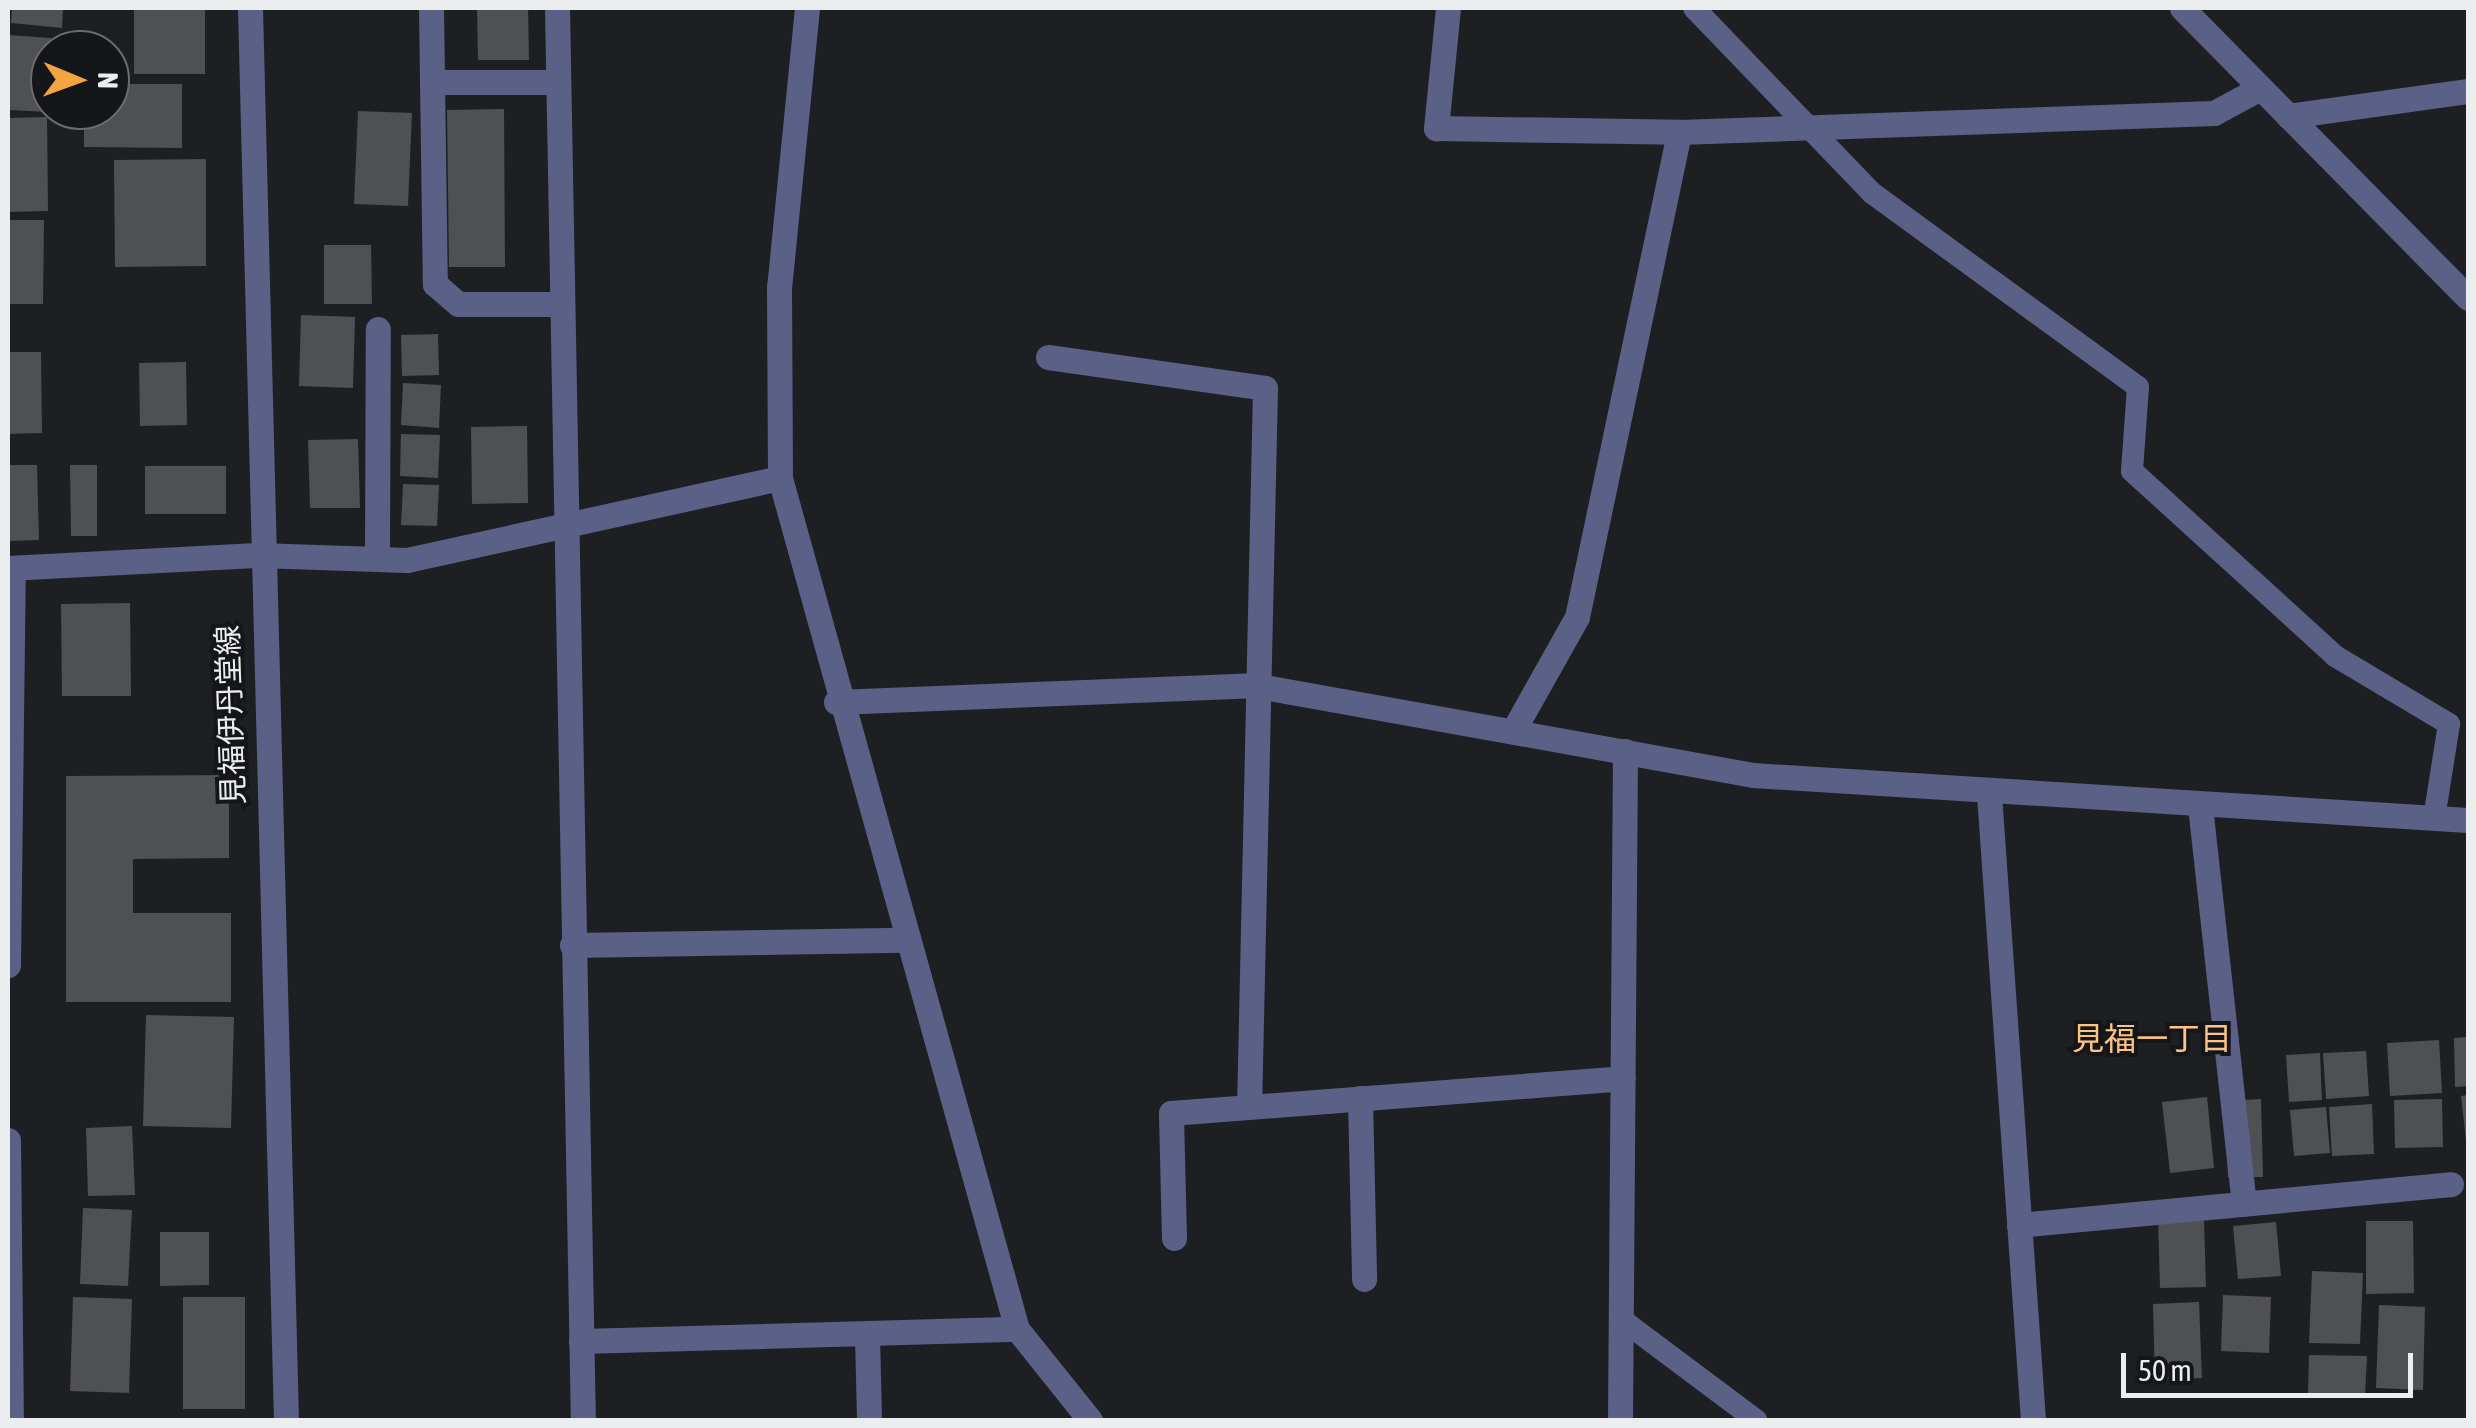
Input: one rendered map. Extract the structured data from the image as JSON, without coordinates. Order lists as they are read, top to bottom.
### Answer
{
  "streets": {
    "street": ["見福伊丹堂線"]
  },
  "districts": ["見福一丁目"],
  "scale_bar": "50 m",
  "north": "right"
}
